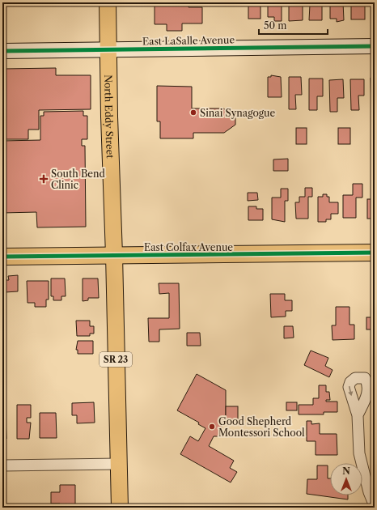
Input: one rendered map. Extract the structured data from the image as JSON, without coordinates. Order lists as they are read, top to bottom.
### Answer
{
  "streets": {
    "main road": ["North Eddy Street", "East Colfax Avenue", "SR 23"],
    "street": ["East LaSalle Avenue"]
  },
  "crossings": [
    ["East LaSalle Avenue", "North Eddy Street"],
    ["North Eddy Street", "East Colfax Avenue"],
    ["North Eddy Street", "SR 23"]
  ],
  "places": {
    "other": ["Sinai Synagogue", "Good Shepherd Montessori School"],
    "health": ["South Bend Clinic"]
  },
  "scale_bar": "50 m",
  "north": "top"
}
